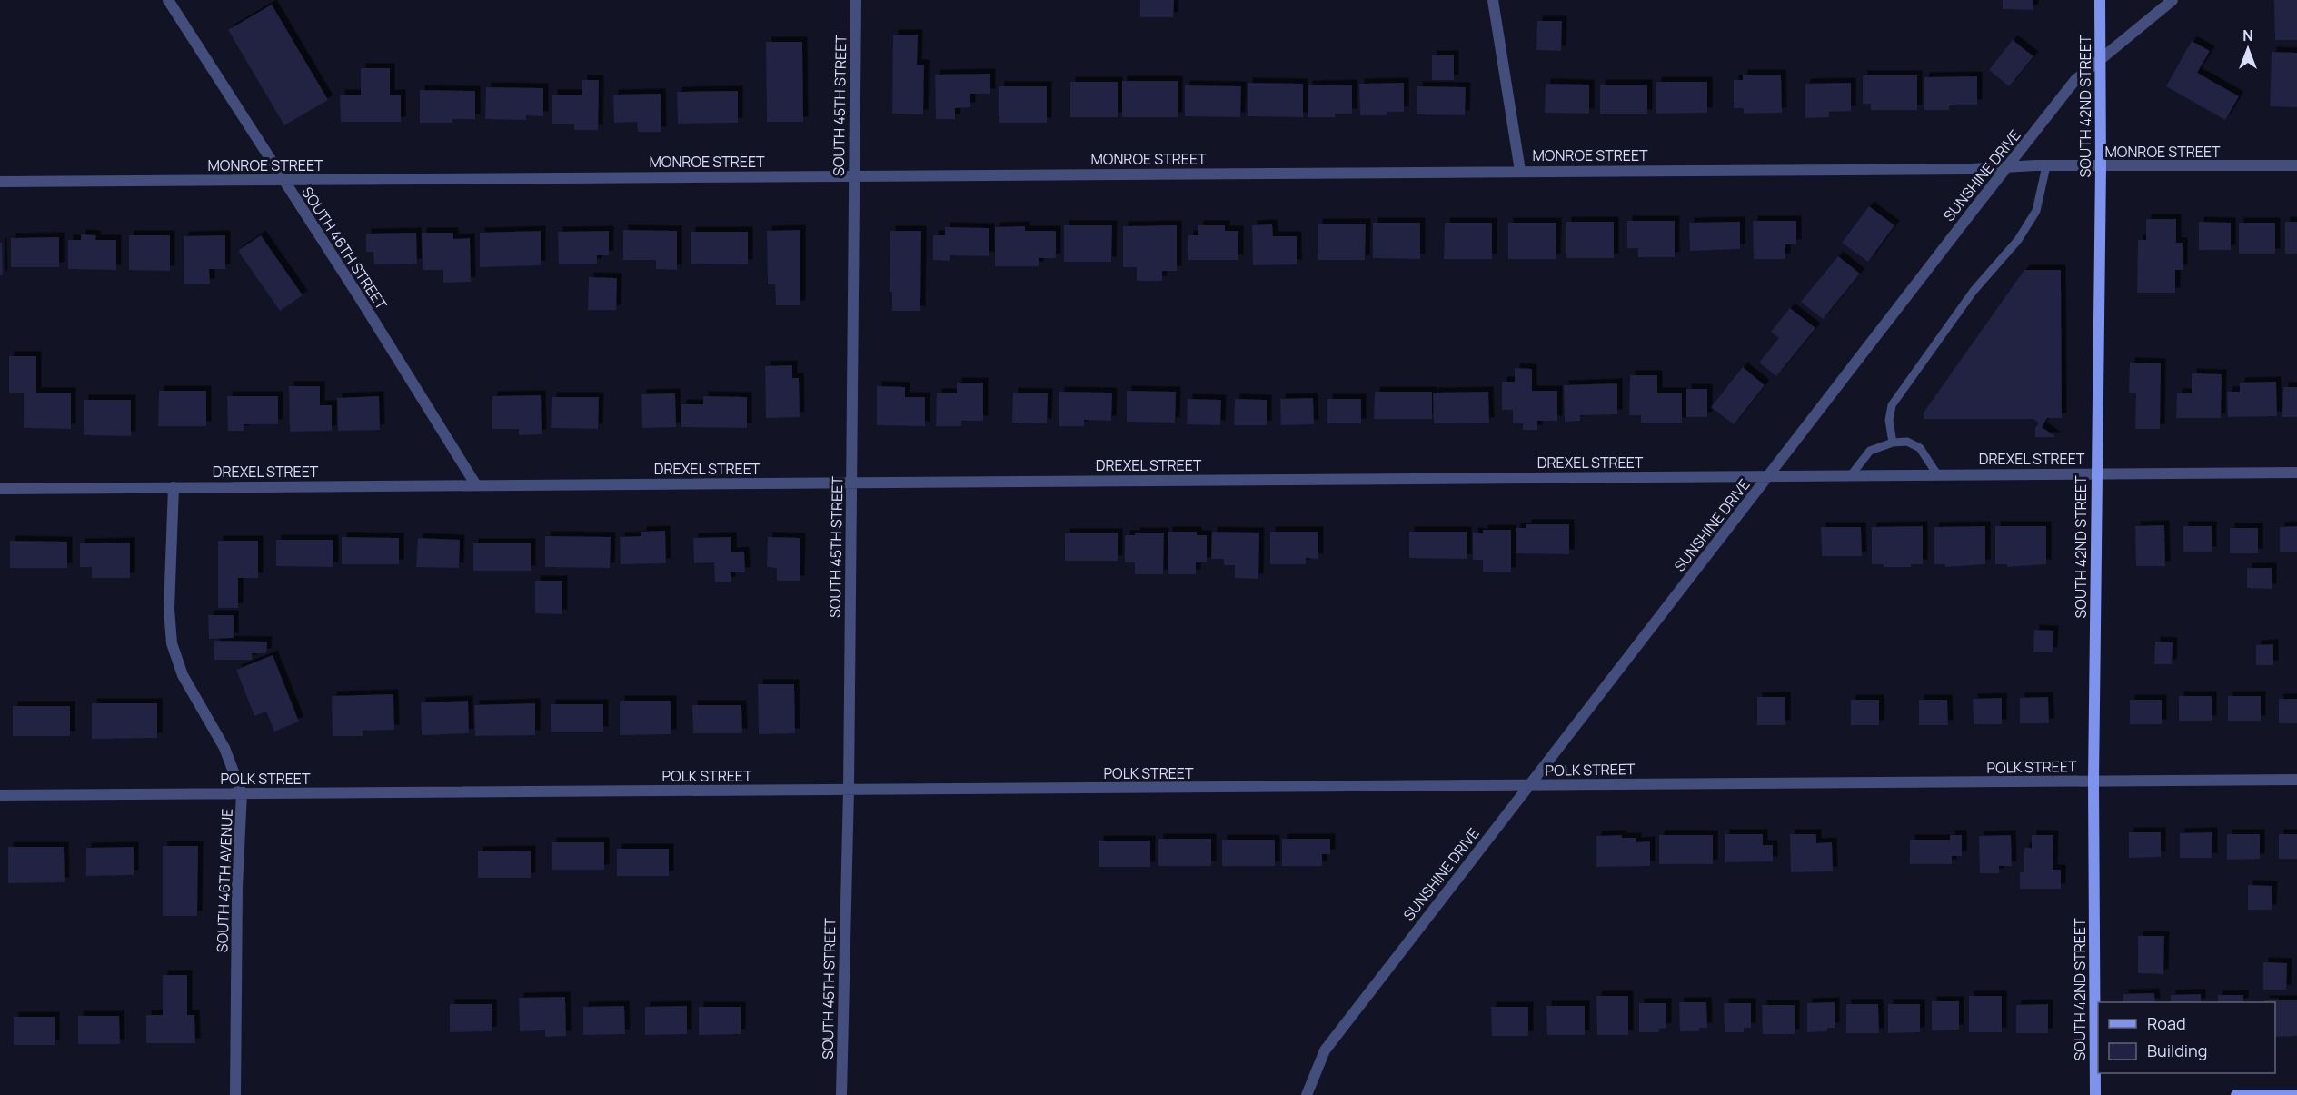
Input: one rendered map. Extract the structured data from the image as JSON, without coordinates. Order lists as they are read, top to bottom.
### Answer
{
  "streets": {
    "street": [
      "SOUTH 45TH STREET",
      "SOUTH 42ND STREET",
      "MONROE STREET",
      "SUNSHINE DRIVE",
      "SOUTH 46TH STREET",
      "DREXEL STREET",
      "POLK STREET",
      "SOUTH 46TH AVENUE"
    ]
  },
  "crossings": [
    ["SOUTH 45TH STREET", "MONROE STREET"],
    ["SOUTH 45TH STREET", "DREXEL STREET"],
    ["SOUTH 45TH STREET", "POLK STREET"],
    ["SOUTH 42ND STREET", "MONROE STREET"],
    ["SOUTH 42ND STREET", "SUNSHINE DRIVE"],
    ["SOUTH 42ND STREET", "DREXEL STREET"],
    ["SOUTH 42ND STREET", "POLK STREET"],
    ["MONROE STREET", "SUNSHINE DRIVE"],
    ["MONROE STREET", "SOUTH 46TH STREET"],
    ["SUNSHINE DRIVE", "DREXEL STREET"],
    ["SUNSHINE DRIVE", "POLK STREET"],
    ["SOUTH 46TH STREET", "DREXEL STREET"],
    ["DREXEL STREET", "SOUTH 46TH AVENUE"],
    ["POLK STREET", "SOUTH 46TH AVENUE"]
  ],
  "legend": ["Road", "Building"],
  "north": "top"
}
